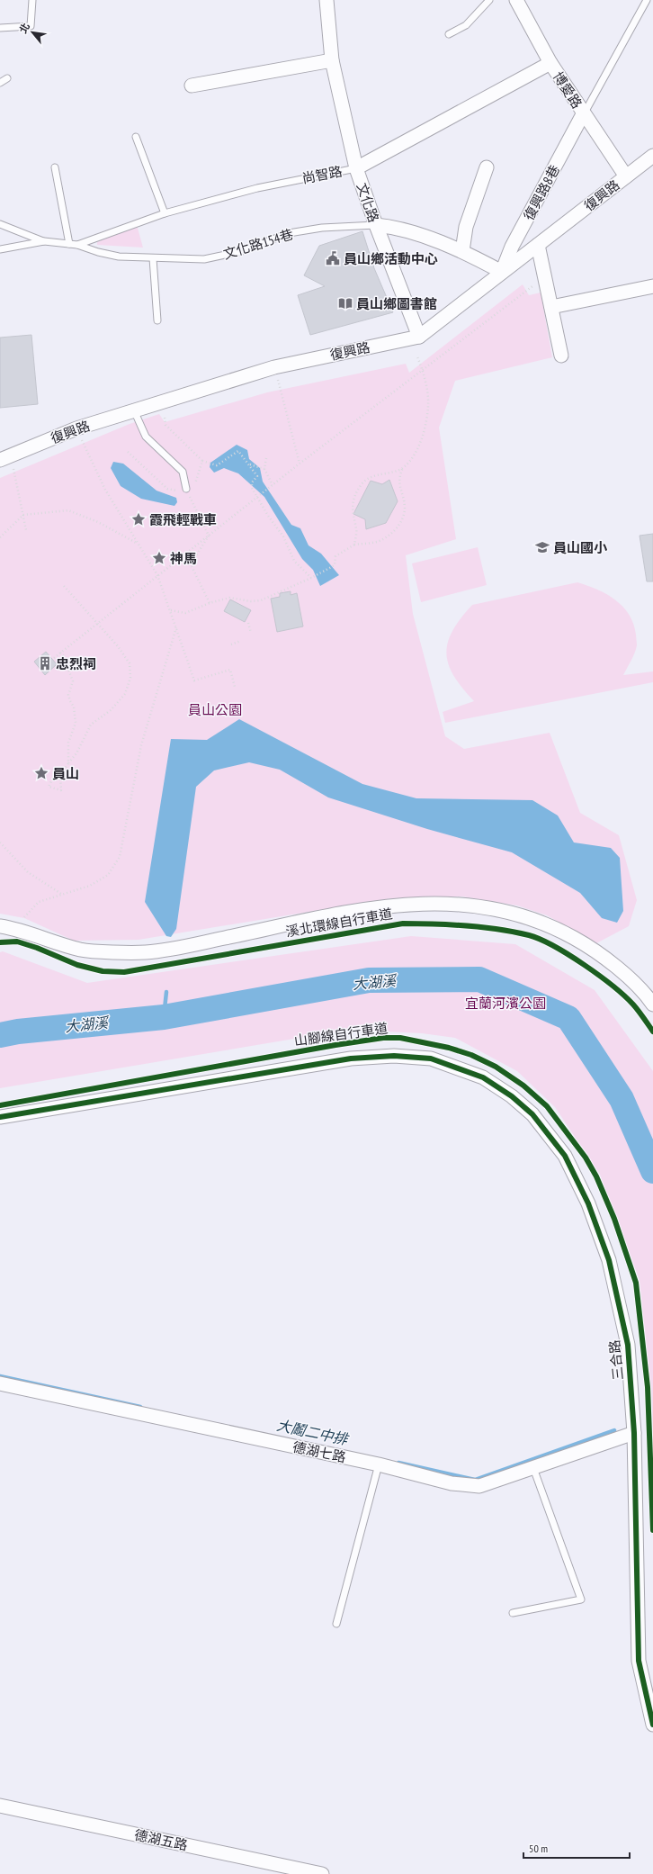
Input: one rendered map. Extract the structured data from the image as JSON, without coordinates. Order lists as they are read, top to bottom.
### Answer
{
  "streets": {
    "street": [
      "博愛路",
      "尚智路",
      "復興路8巷",
      "復興路",
      "文化路",
      "三合路",
      "德湖七路",
      "德湖五路"
    ],
    "lane": ["文化路154巷"],
    "cycle path": ["溪北環線自行車道", "山腳線自行車道"]
  },
  "crossings": [
    ["博愛路", "尚智路"],
    ["博愛路", "復興路8巷"],
    ["博愛路", "復興路"],
    ["尚智路", "文化路"],
    ["尚智路", "文化路154巷"],
    ["復興路8巷", "復興路"],
    ["復興路", "文化路"],
    ["文化路", "文化路154巷"],
    ["三合路", "德湖七路"]
  ],
  "water": ["大湖溪", "大鬮二中排"],
  "parks": ["員山公園", "宜蘭河濱公園"],
  "places": {
    "public building": ["員山鄉活動中心"],
    "library": ["員山鄉圖書館"],
    "place": ["霞飛輕戰車", "神馬", "員山"],
    "school or university": ["員山國小"],
    "building": ["忠烈祠"]
  },
  "scale_bar": "50 m",
  "north": "top left"
}
